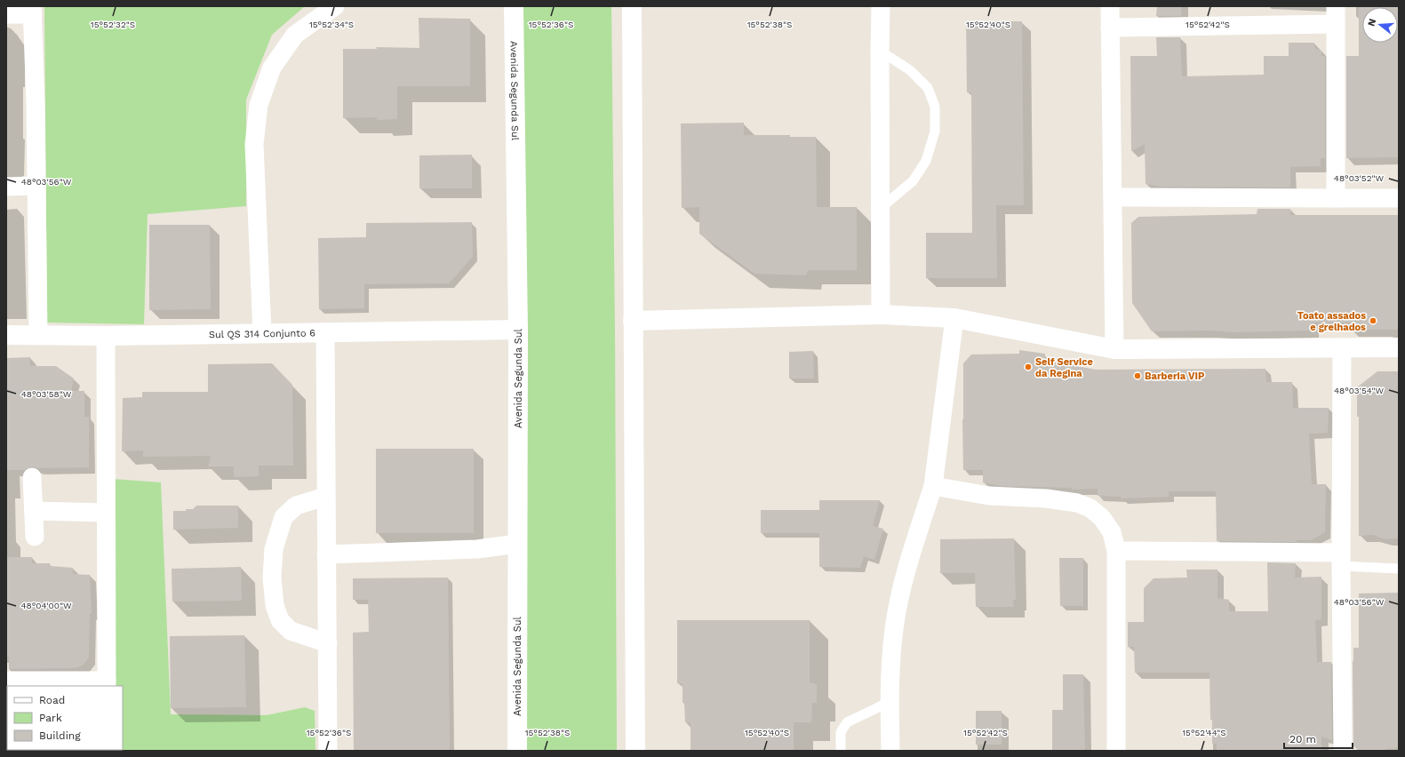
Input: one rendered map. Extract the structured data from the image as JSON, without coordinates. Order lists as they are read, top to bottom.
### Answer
{
  "streets": {
    "main road": ["Avenida Segunda Sul", "Sul QS 314 Conjunto 6"]
  },
  "crossings": [
    ["Avenida Segunda Sul", "Sul QS 314 Conjunto 6"]
  ],
  "places": ["Toato assados e grelhados", "Self Service da Regina", "Barberia VIP"],
  "legend": ["Road", "Park", "Building"],
  "scale_bar": "20 m",
  "north": "left",
  "coordinates": [
    "15°52'32\"S",
    "15°52'34\"S",
    "15°52'36\"S",
    "15°52'38\"S",
    "15°52'40\"S",
    "15°52'42\"S",
    "48°03'52\"W",
    "48°03'56\"W",
    "48°03'54\"W",
    "48°03'58\"W",
    "48°04'00\"W",
    "15°52'44\"S"
  ]
}
